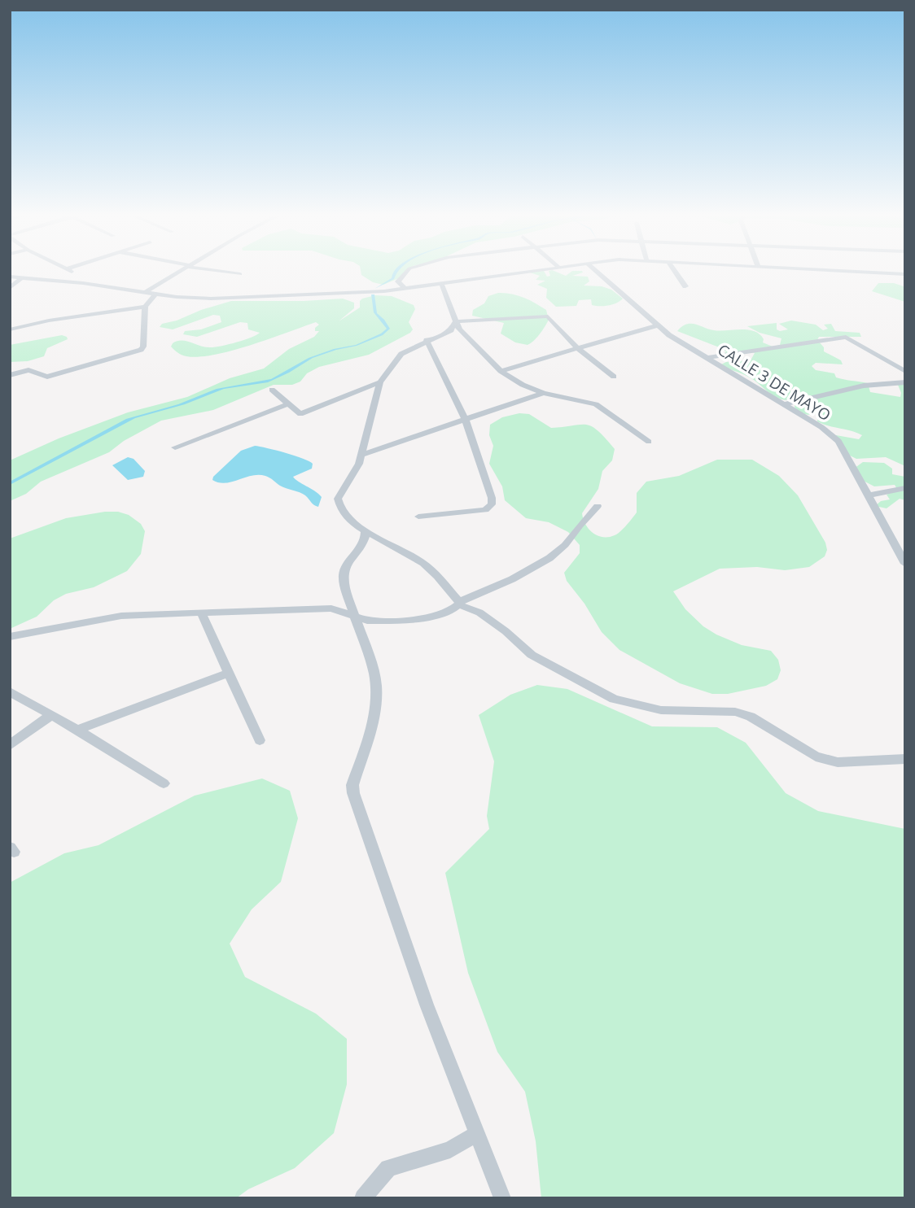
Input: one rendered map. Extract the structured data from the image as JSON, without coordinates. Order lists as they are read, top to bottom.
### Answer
{
  "streets": {
    "street": ["CALLE 3 DE MAYO"]
  }
}
